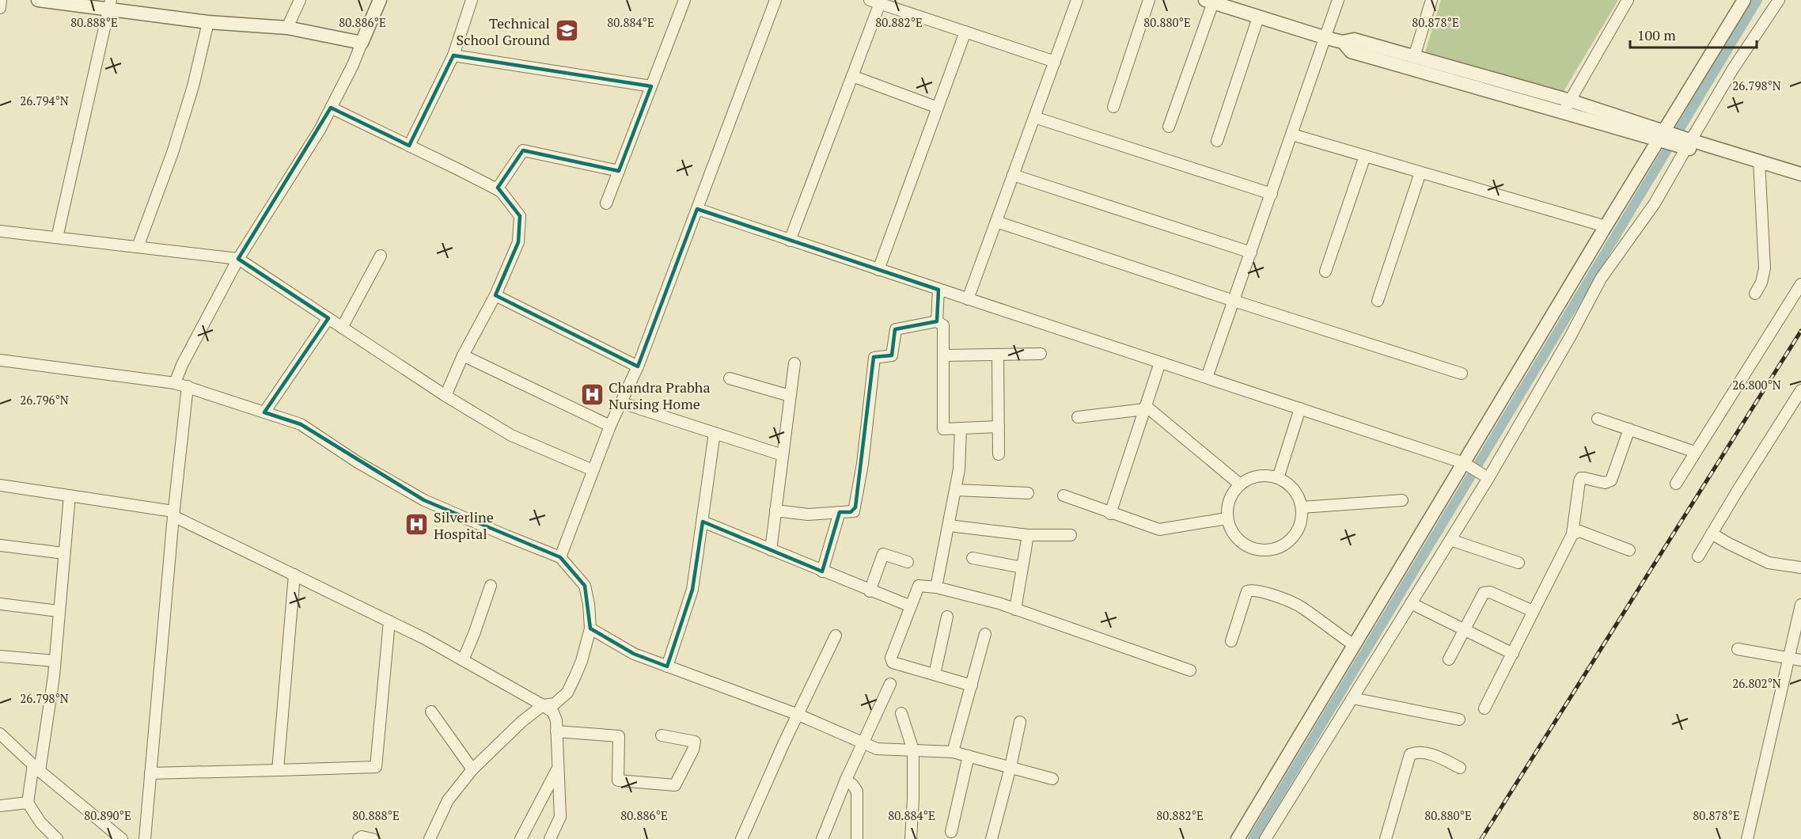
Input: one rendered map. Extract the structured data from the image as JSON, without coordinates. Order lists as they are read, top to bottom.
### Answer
{
  "places": {
    "school or university": ["Technical School Ground"],
    "hospital": ["Chandra Prabha Nursing Home", "Silverline Hospital"]
  },
  "scale_bar": "100 m",
  "coordinates": [
    "80.880°E",
    "80.888°E",
    "80.886°E",
    "80.884°E",
    "80.882°E",
    "80.878°E",
    "26.798°N",
    "26.794°N",
    "26.800°N",
    "26.796°N",
    "26.802°N",
    "80.890°E"
  ]
}
